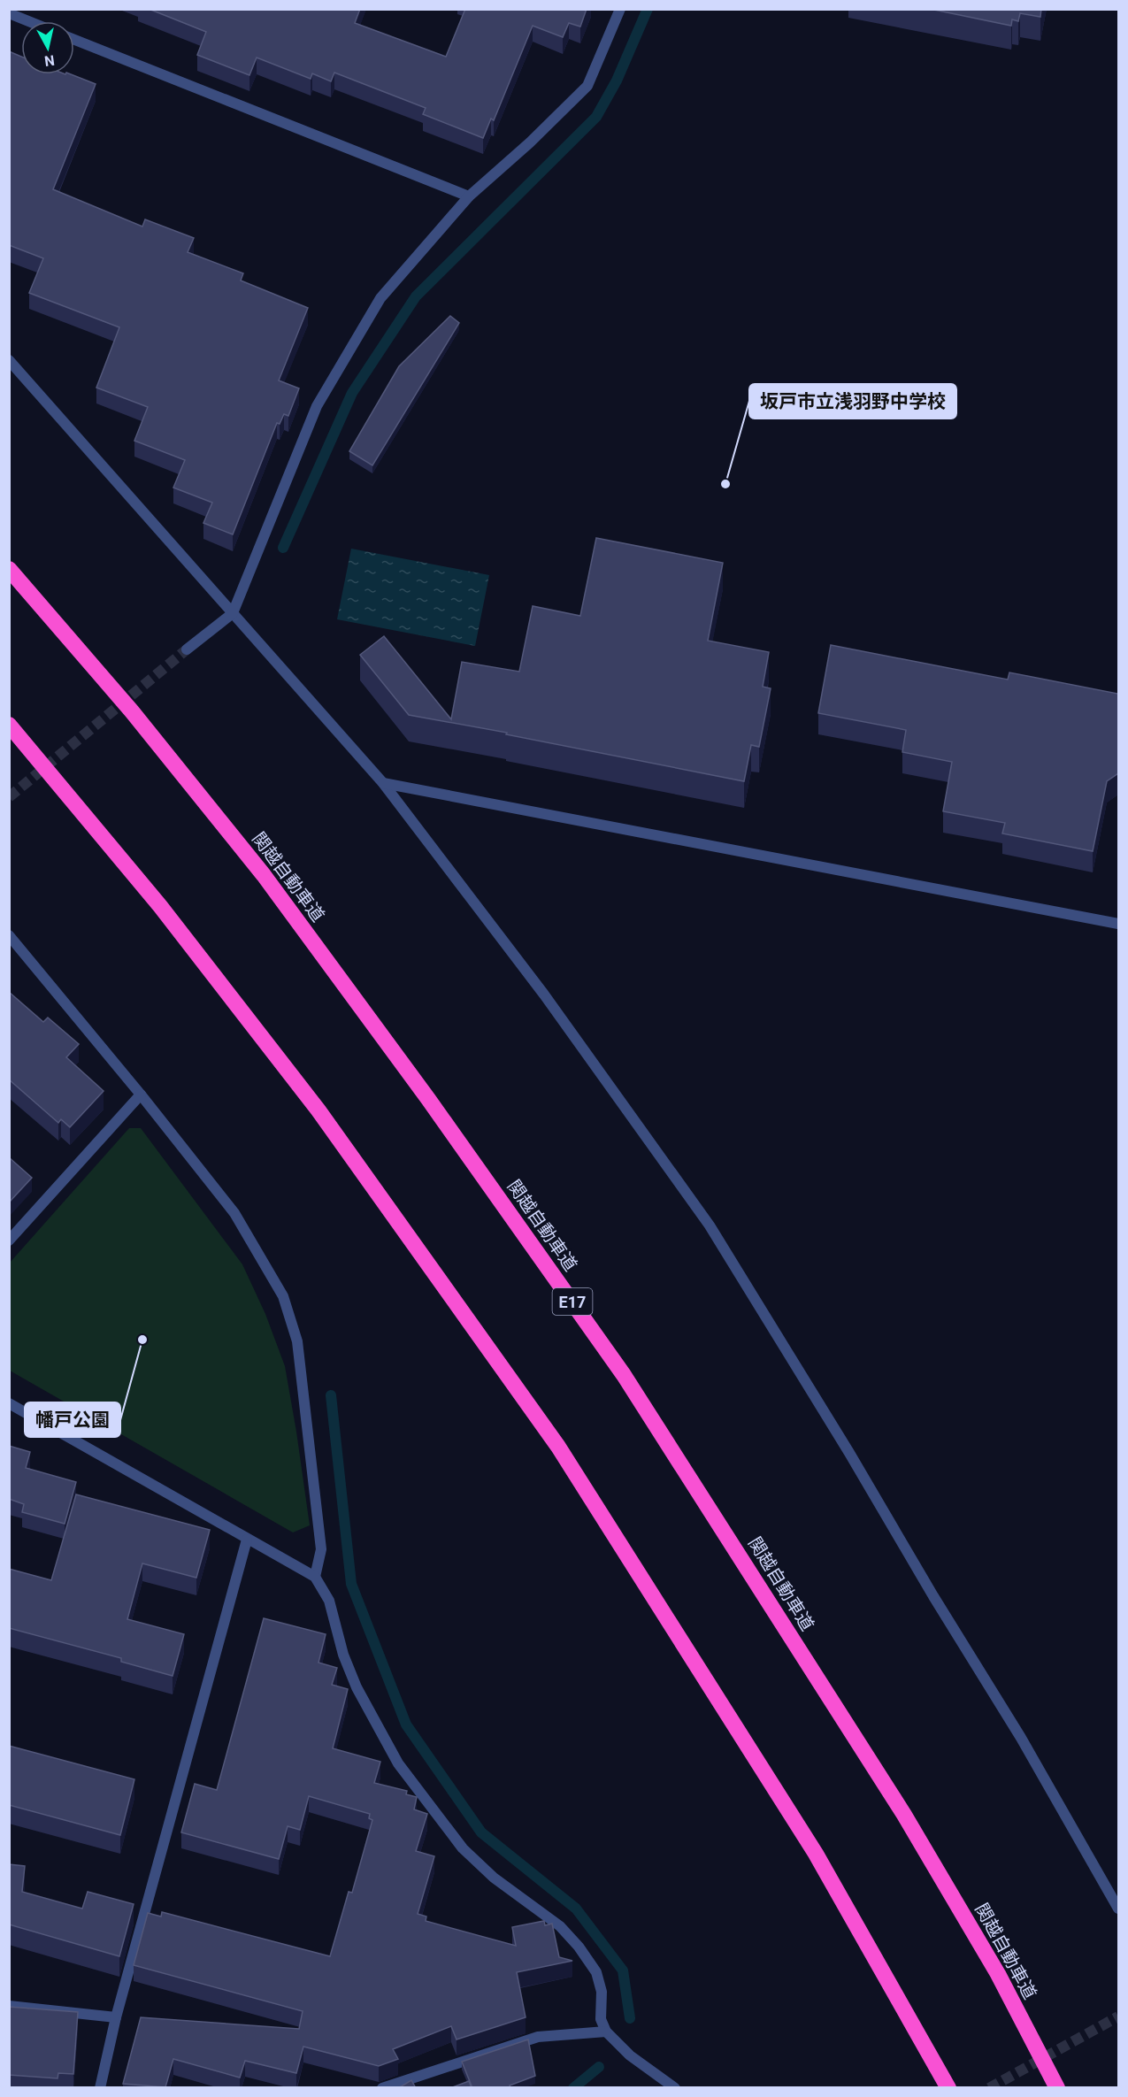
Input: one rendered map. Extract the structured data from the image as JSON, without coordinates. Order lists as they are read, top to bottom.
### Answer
{
  "streets": {
    "highway": ["関越自動車道", "E17"]
  },
  "places": ["坂戸市立浅羽野中学校", "幡戸公園"],
  "north": "bottom"
}
